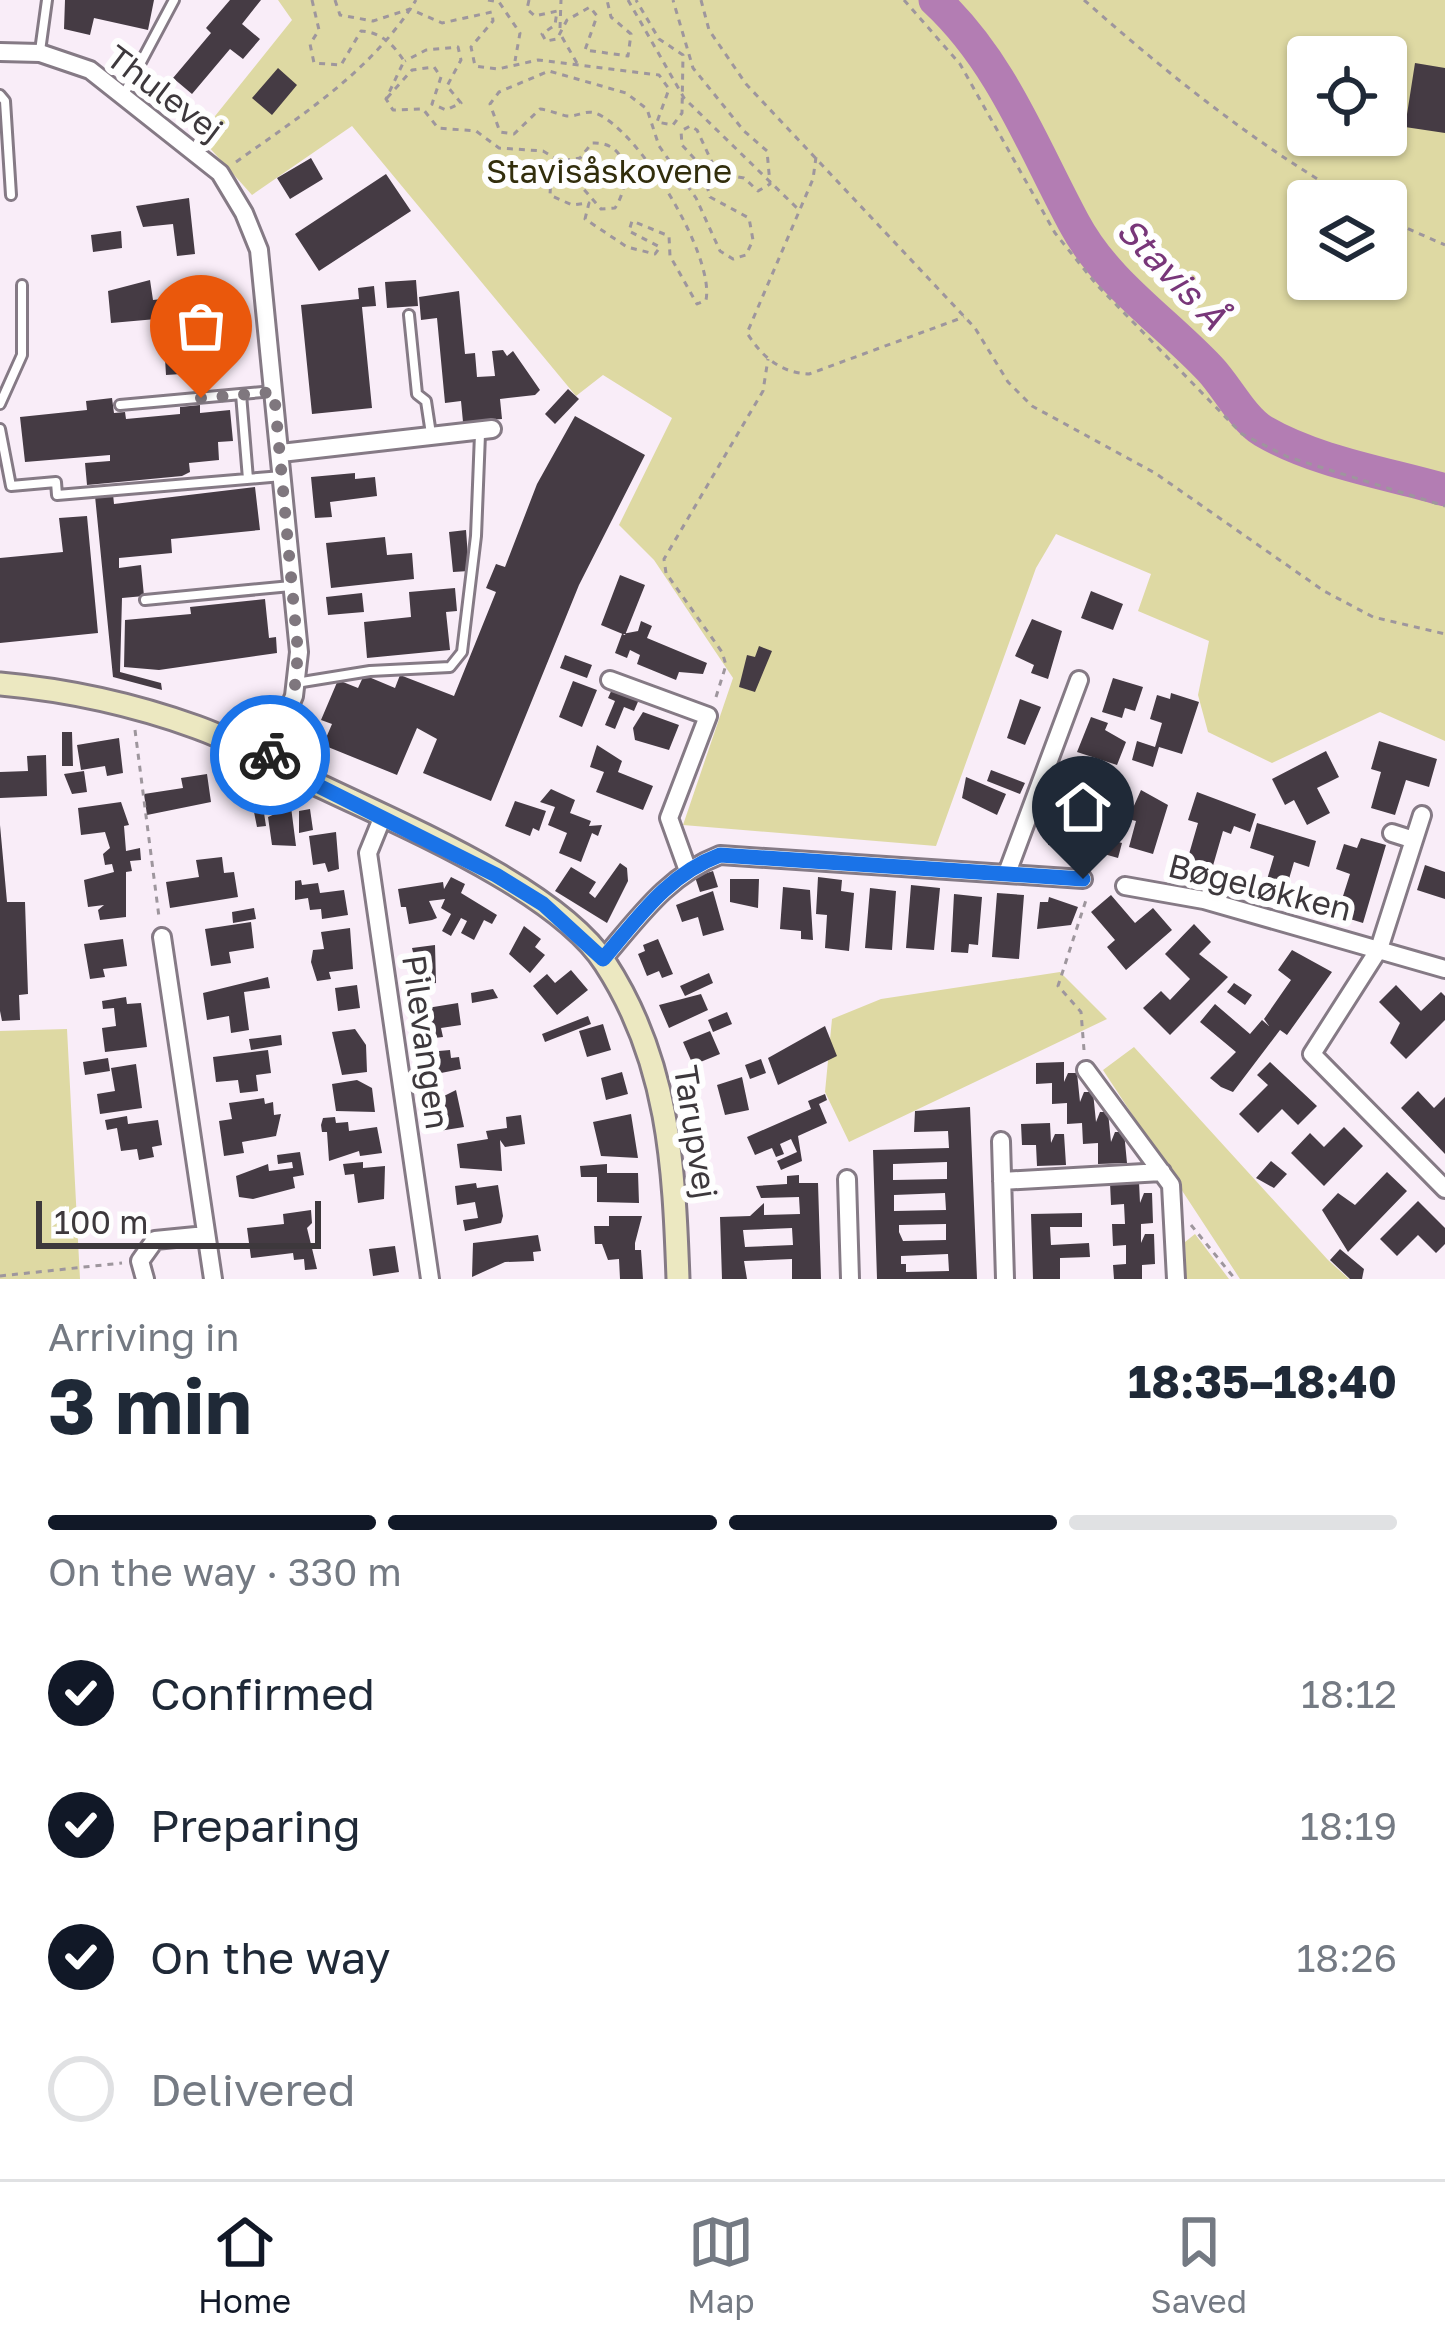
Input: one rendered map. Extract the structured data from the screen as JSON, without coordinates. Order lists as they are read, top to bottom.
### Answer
{
  "streets": {
    "street": [
      "Thulevej",
      "Bøgeløkken",
      "Pilevangen",
      "Tarupvej"
    ]
  },
  "crossings": [
    ["Thulevej", "Tarupvej"],
    ["Pilevangen", "Tarupvej"]
  ],
  "water": ["Stavis Å"],
  "parks": ["Stavisåskovene"],
  "scale_bar": "100 m",
  "page": {
    "scale": "100 m",
    "heading": ["3 min", "Arriving in", "18:35–18:40"],
    "bar": "On the way · 330 m",
    "list": [
      ["Confirmed", "18:12"],
      ["Preparing", "18:19"],
      ["On the way", "18:26"],
      "Delivered"
    ],
    "tabs": ["Home", "Map", "Saved"]
  }
}
